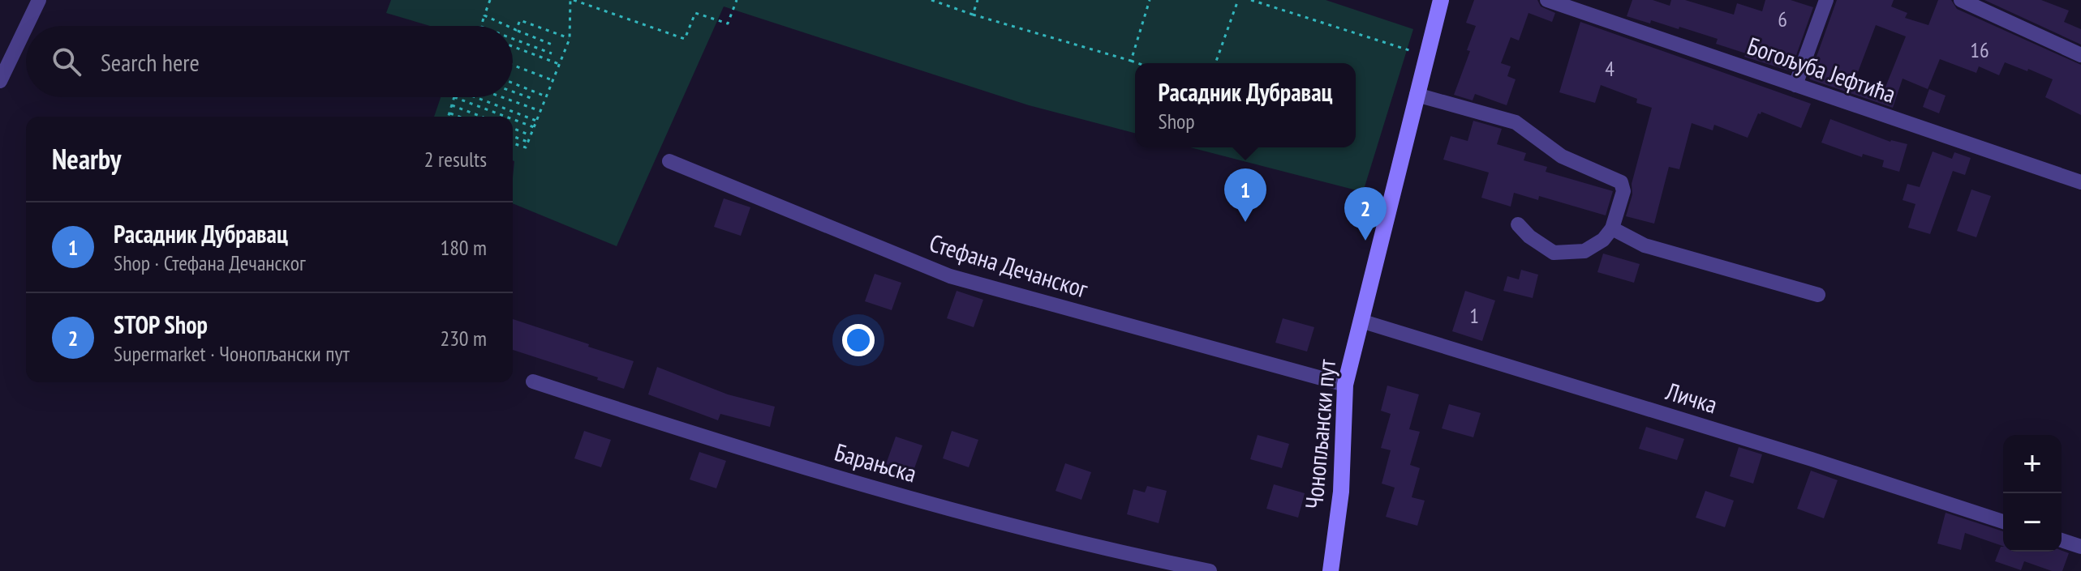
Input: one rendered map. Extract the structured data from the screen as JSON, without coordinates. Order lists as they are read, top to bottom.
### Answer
{
  "streets": {
    "street": [
      "Богољуба Јефтића",
      "Стефана Дечанског",
      "Личка",
      "Чонопљански пут",
      "Барањска"
    ]
  },
  "crossings": [
    ["Стефана Дечанског", "Чонопљански пут"],
    ["Личка", "Чонопљански пут"]
  ],
  "house_numbers": [
    "6",
    "16",
    "4",
    "1"
  ],
  "page": {
    "search": "Search here",
    "popup": ["Расадник Дубравац", "Shop"],
    "heading": ["Nearby", "2 results"],
    "pins": ["1", "2"],
    "list": [
      {
        "mark": "1",
        "name": "Расадник Дубравац",
        "note": "Shop · Стефана Дечанског",
        "value": "180 m"
      },
      {
        "mark": "2",
        "name": "STOP Shop",
        "note": "Supermarket · Чонопљански пут",
        "value": "230 m"
      }
    ],
    "map_buttons": ["+", "−"]
  }
}
